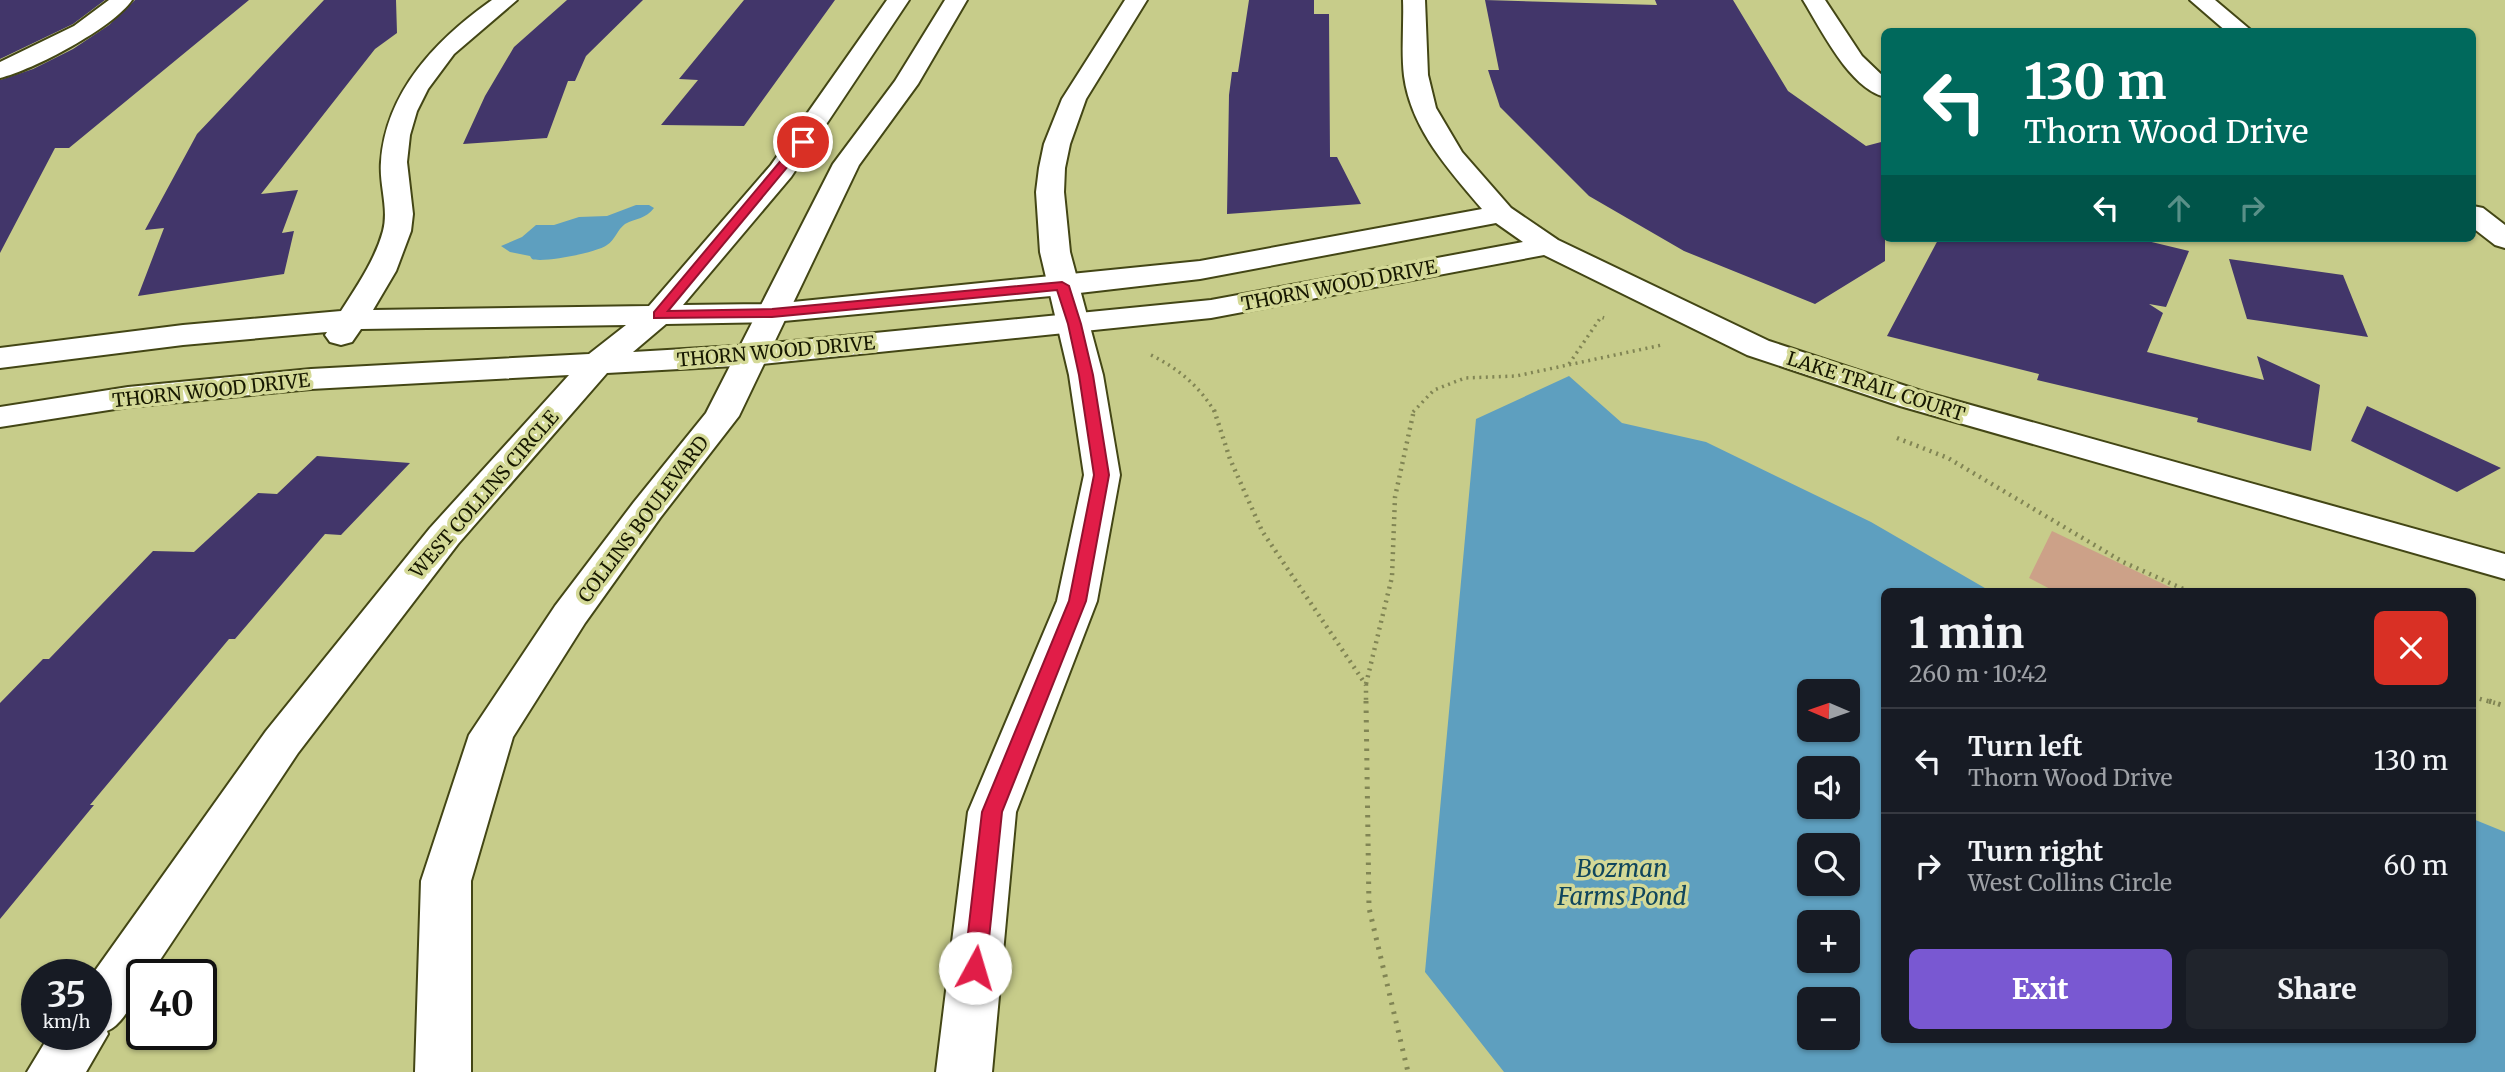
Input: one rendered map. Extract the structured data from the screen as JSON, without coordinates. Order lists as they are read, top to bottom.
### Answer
{
  "streets": {
    "street": [
      "THORN WOOD DRIVE",
      "LAKE TRAIL COURT",
      "WEST COLLINS CIRCLE",
      "COLLINS BOULEVARD"
    ]
  },
  "crossings": [
    ["THORN WOOD DRIVE", "LAKE TRAIL COURT"],
    ["THORN WOOD DRIVE", "WEST COLLINS CIRCLE"],
    ["THORN WOOD DRIVE", "COLLINS BOULEVARD"]
  ],
  "water": ["Bozman Farms Pond"],
  "north": "left",
  "page": {
    "turn": ["130 m", "Thorn Wood Drive"],
    "heading": ["1 min", "260 m · 10:42"],
    "map_buttons": ["+", "−"],
    "list": [
      {
        "name": "Turn left",
        "note": "Thorn Wood Drive",
        "value": "130 m"
      },
      {
        "name": "Turn right",
        "note": "West Collins Circle",
        "value": "60 m"
      }
    ],
    "buttons": ["Exit", "Share"],
    "speed": "35 km/h",
    "limit": "40"
  }
}
